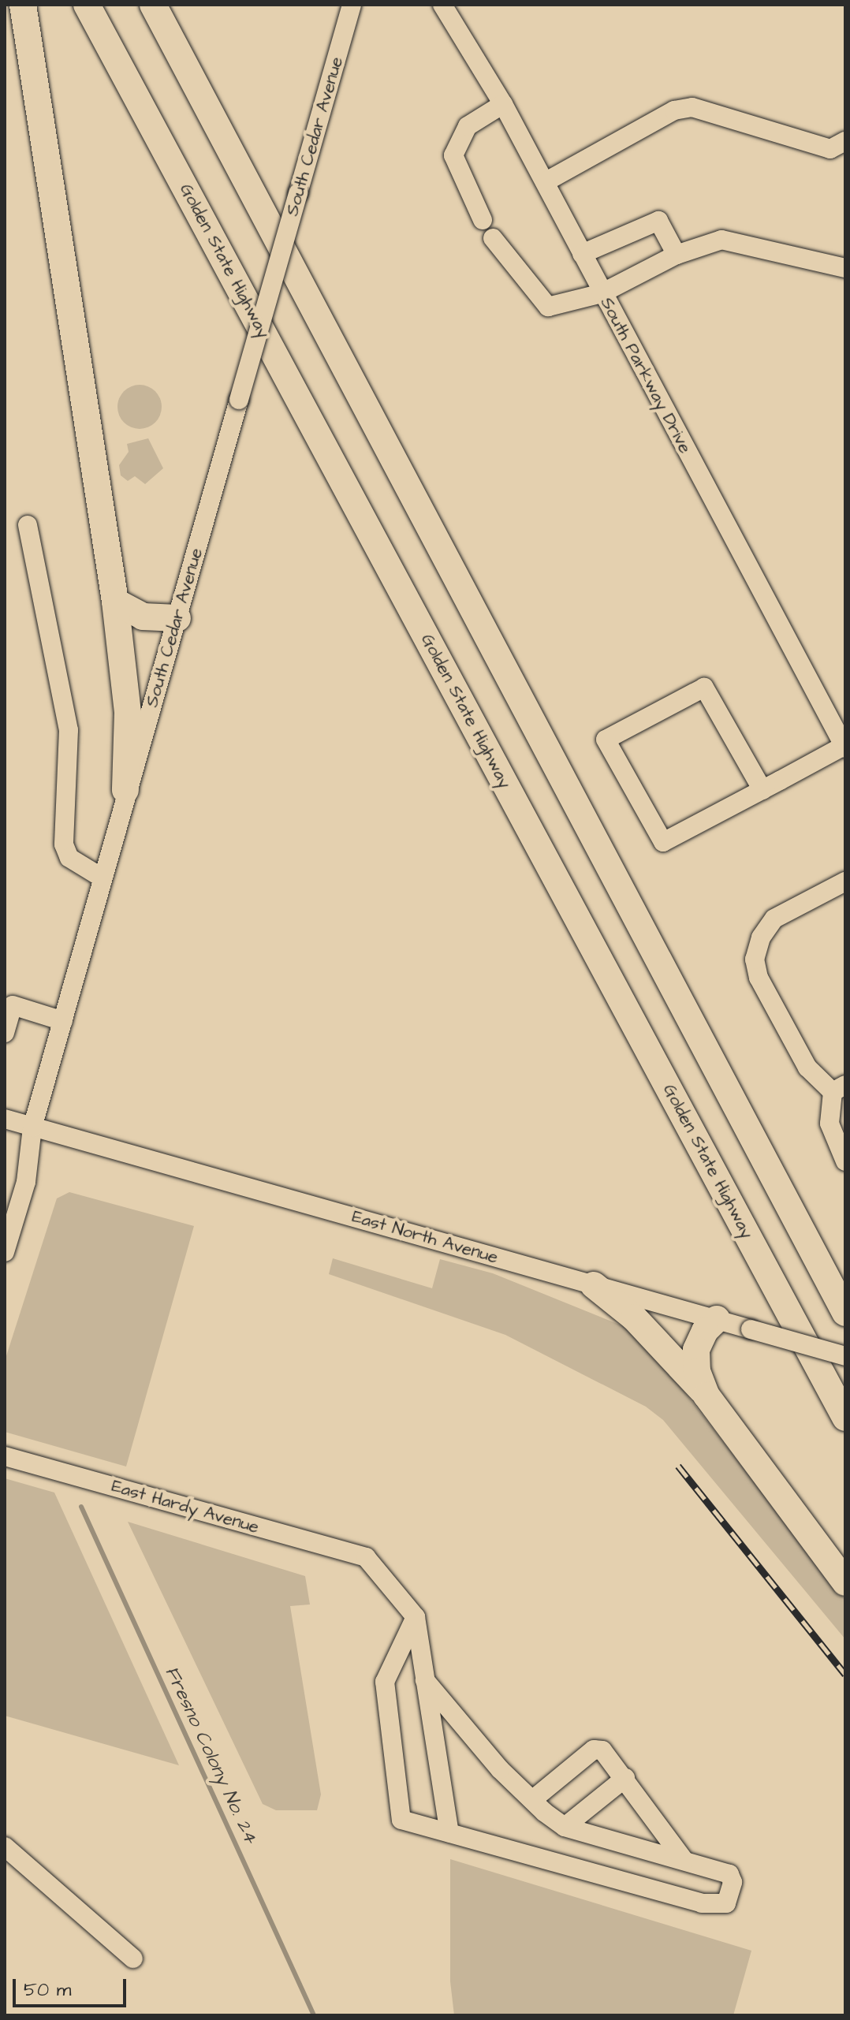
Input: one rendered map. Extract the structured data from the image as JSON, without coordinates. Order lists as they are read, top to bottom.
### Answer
{
  "streets": {
    "highway": ["Golden State Highway"],
    "street": [
      "South Cedar Avenue",
      "South Parkway Drive",
      "East North Avenue",
      "East Hardy Avenue"
    ]
  },
  "crossings": [
    ["South Cedar Avenue", "East North Avenue"]
  ],
  "water": ["Fresno Colony No. 24"],
  "scale_bar": "50 m"
}
